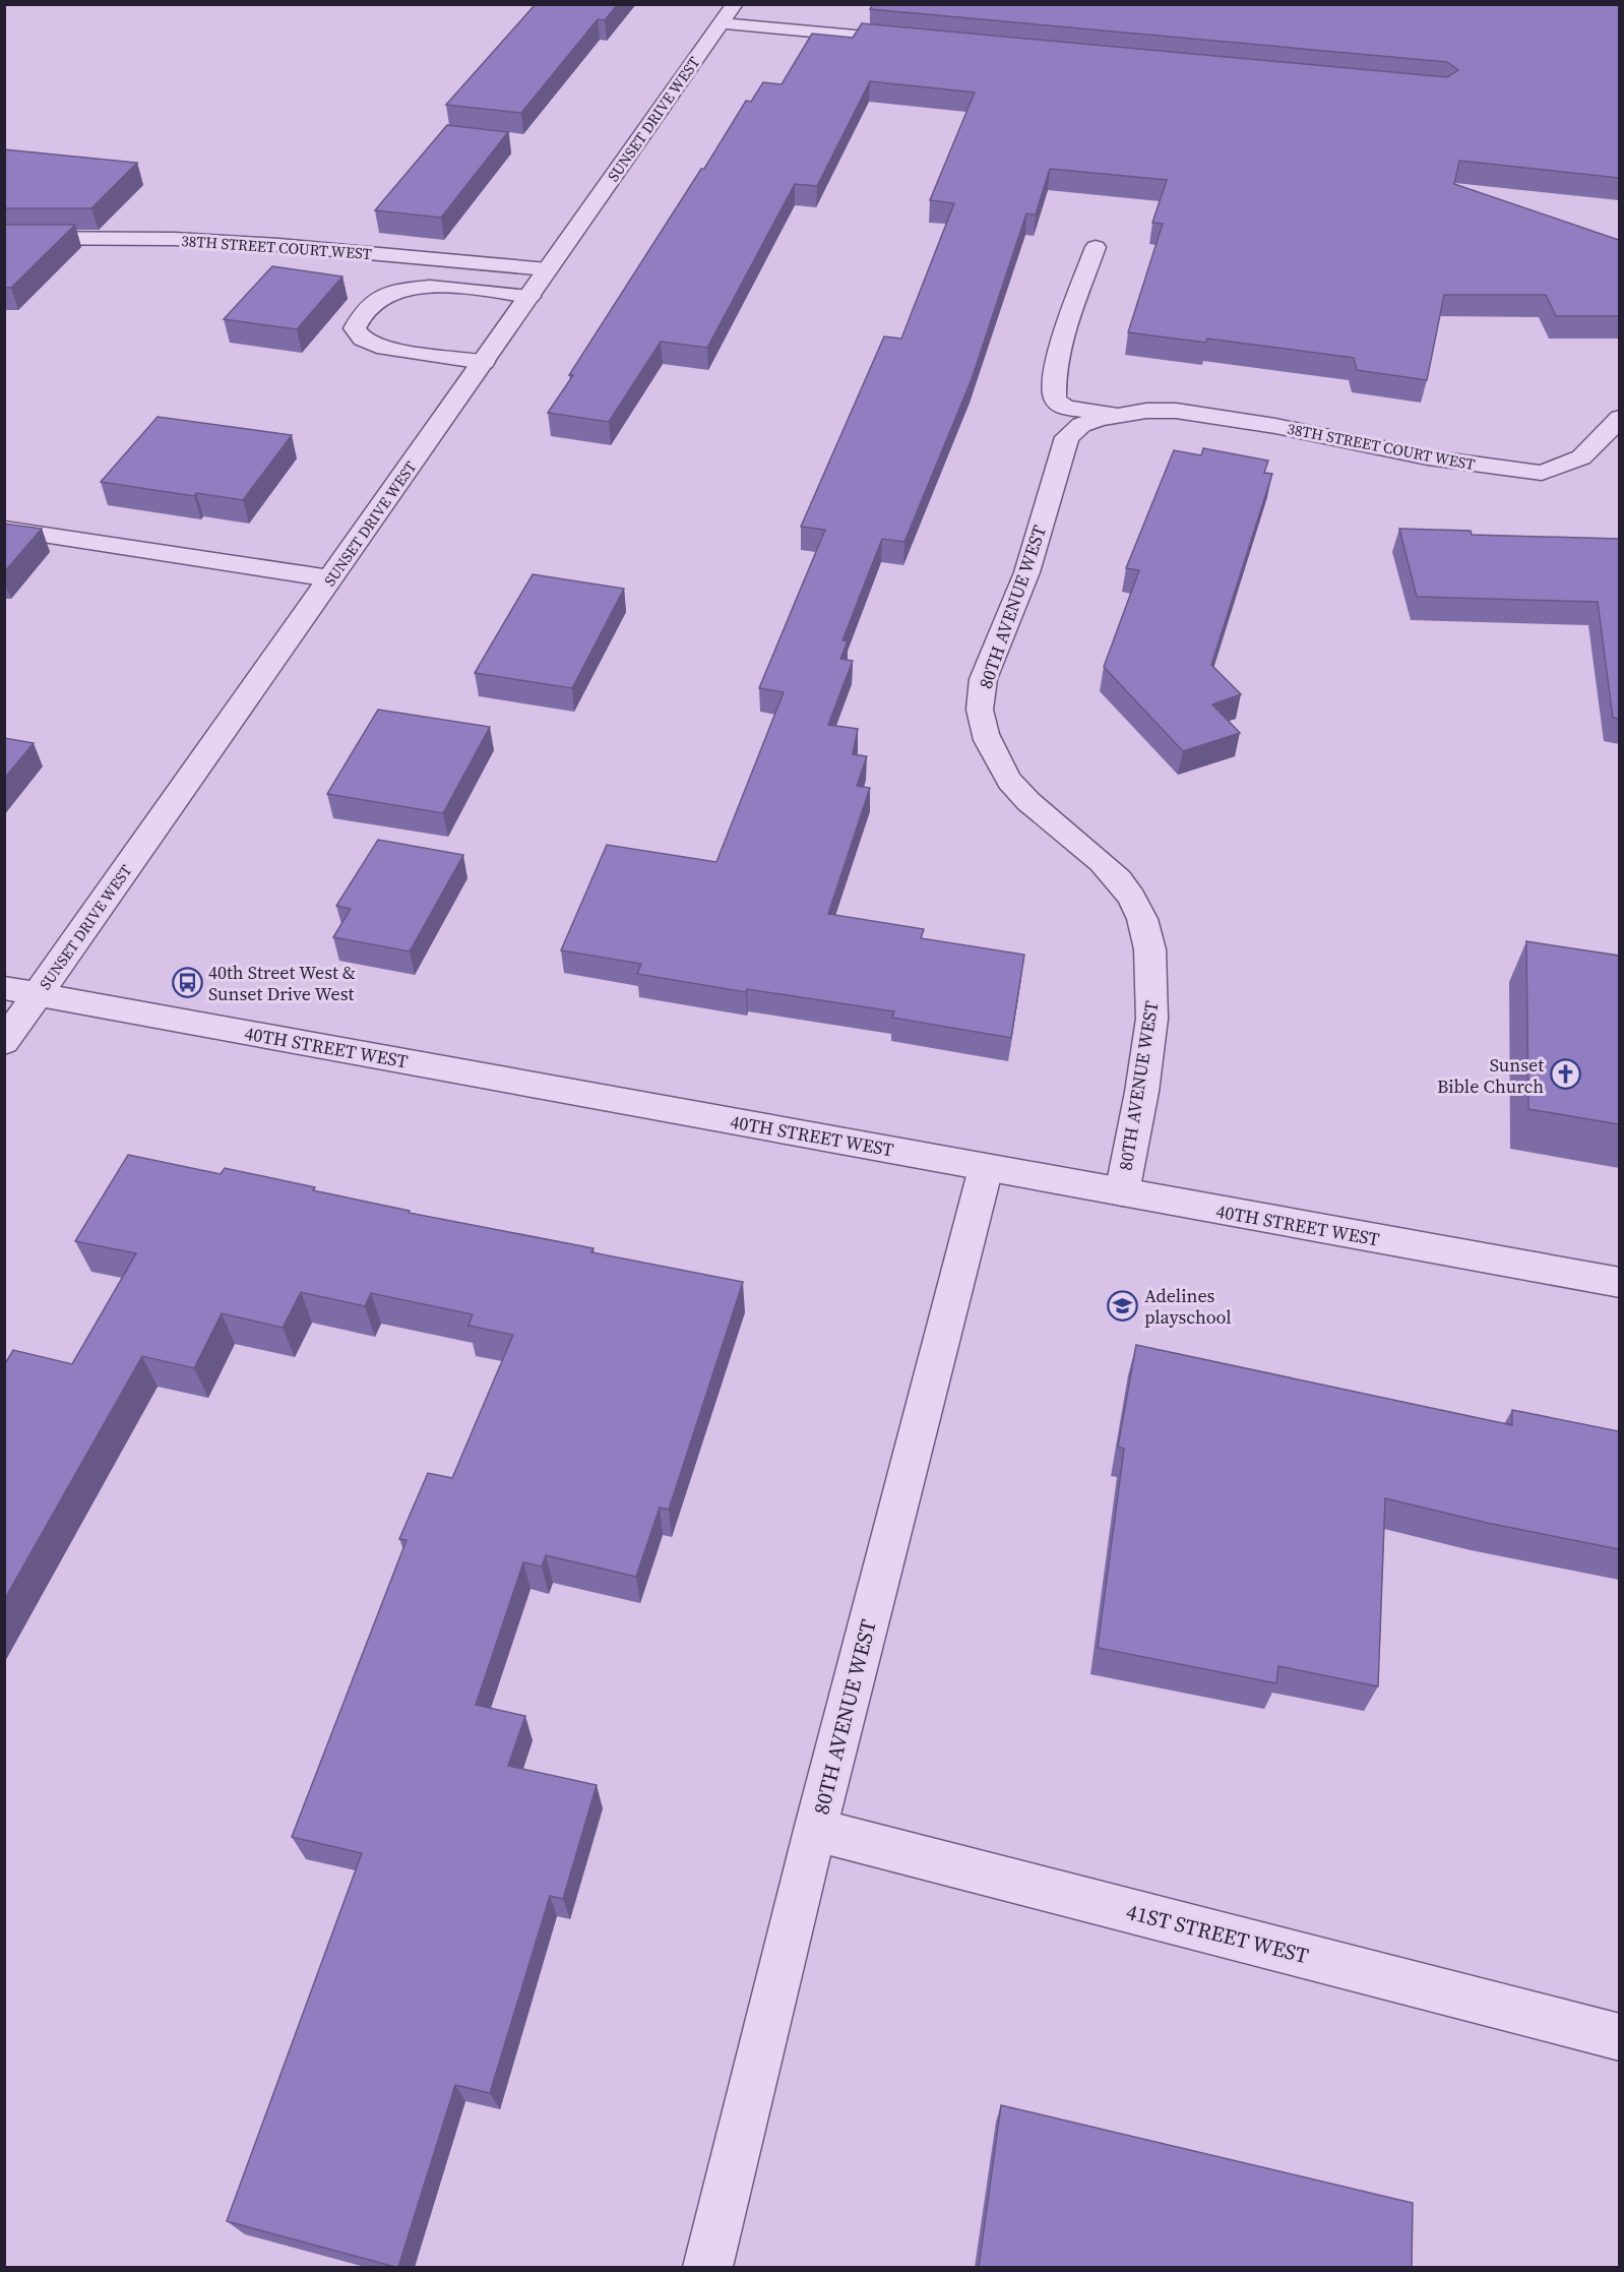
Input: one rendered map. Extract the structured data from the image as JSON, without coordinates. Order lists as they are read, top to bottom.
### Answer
{
  "streets": {
    "street": [
      "SUNSET DRIVE WEST",
      "38TH STREET COURT WEST",
      "80TH AVENUE WEST",
      "40TH STREET WEST",
      "41ST STREET WEST"
    ]
  },
  "crossings": [
    ["SUNSET DRIVE WEST", "38TH STREET COURT WEST"],
    ["SUNSET DRIVE WEST", "40TH STREET WEST"],
    ["38TH STREET COURT WEST", "80TH AVENUE WEST"],
    ["80TH AVENUE WEST", "40TH STREET WEST"],
    ["80TH AVENUE WEST", "41ST STREET WEST"]
  ],
  "places": {
    "bus stop": ["40th Street West & Sunset Drive West"],
    "church": ["Sunset Bible Church"],
    "school or university": ["Adelines playschool"]
  }
}
